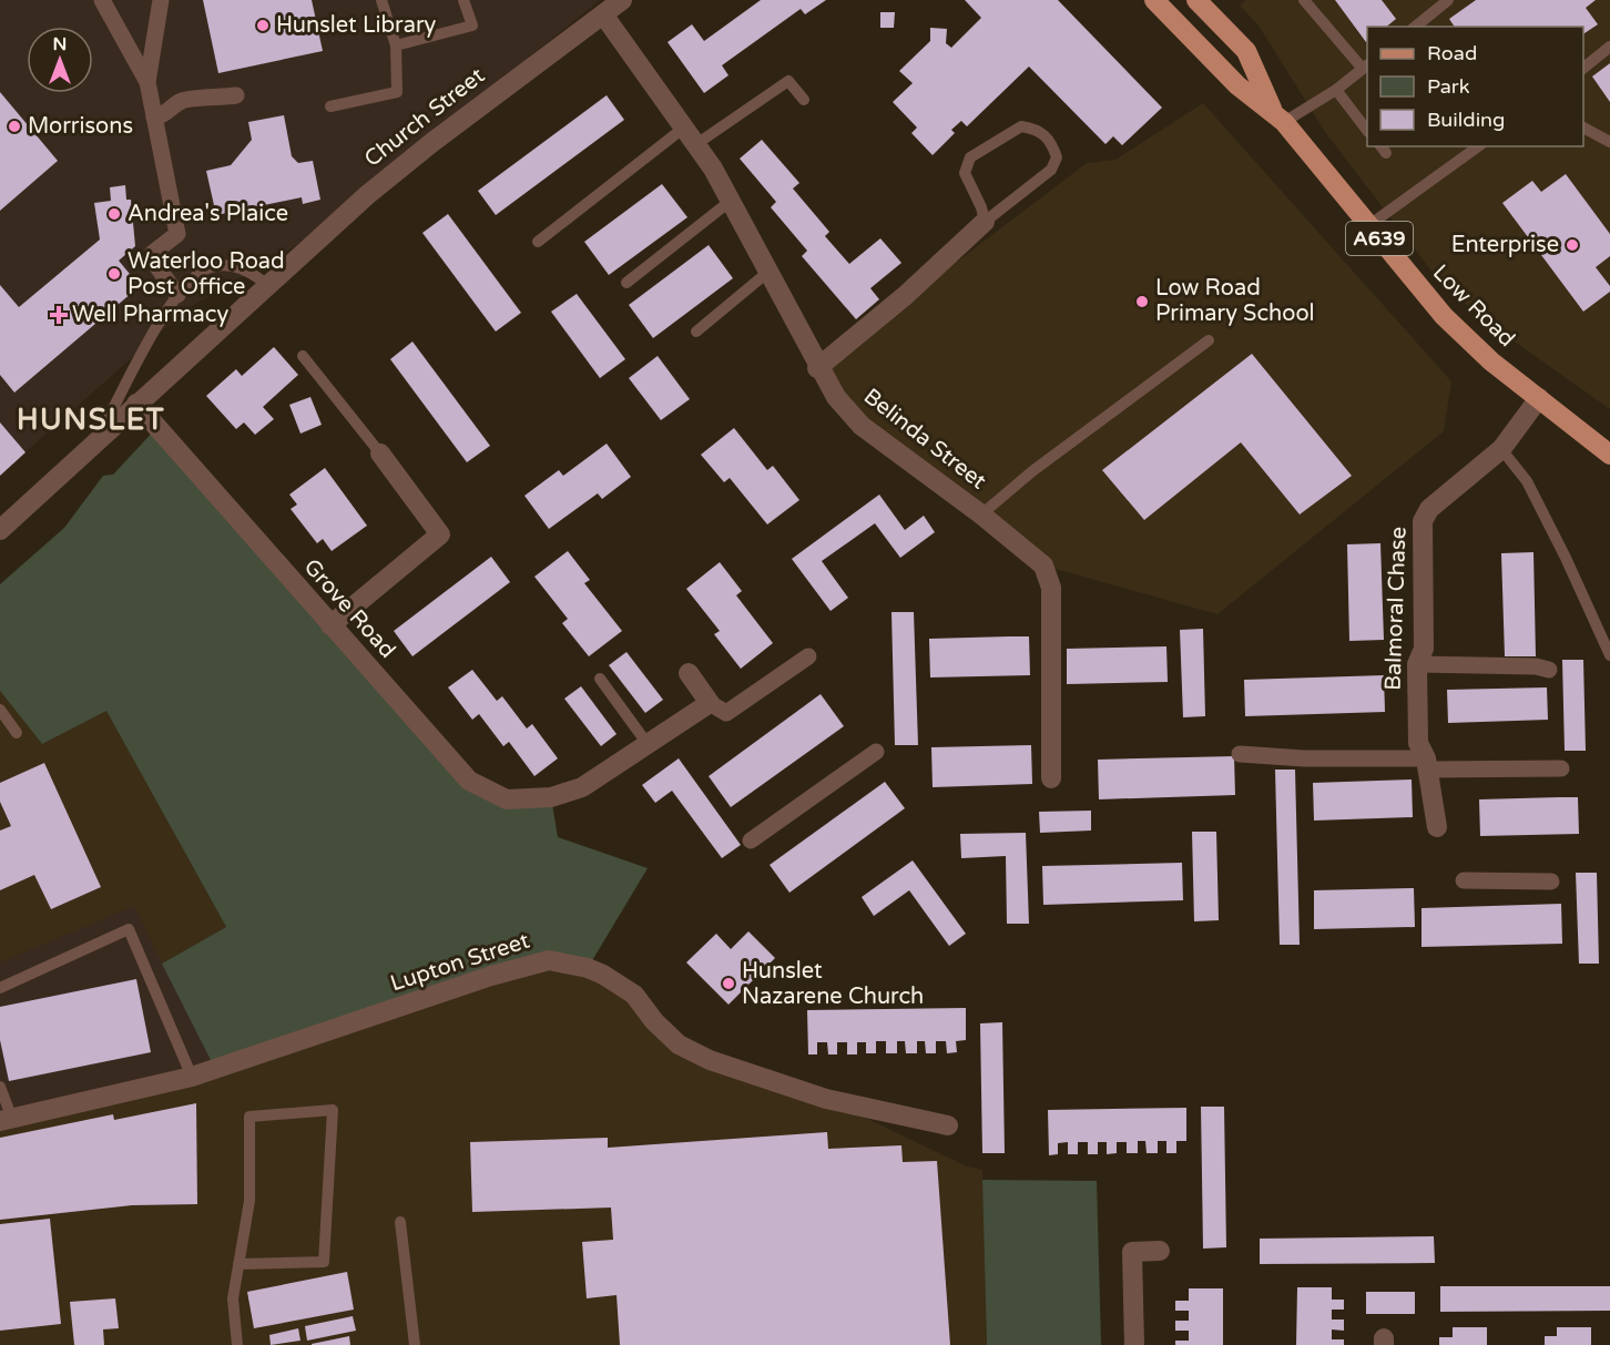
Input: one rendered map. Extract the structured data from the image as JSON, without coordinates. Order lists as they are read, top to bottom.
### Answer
{
  "streets": {
    "main road": ["A639", "Low Road"],
    "street": [
      "Church Street",
      "Belinda Street",
      "Grove Road",
      "Balmoral Chase",
      "Lupton Street"
    ]
  },
  "crossings": [
    ["Church Street", "Belinda Street"],
    ["Church Street", "Grove Road"],
    ["A639", "Low Road"],
    ["Low Road", "Balmoral Chase"]
  ],
  "districts": ["HUNSLET"],
  "places": {
    "other": [
      "Hunslet Library",
      "Morrisons",
      "Andrea's Plaice",
      "Enterprise",
      "Waterloo Road Post Office",
      "Low Road Primary School",
      "Hunslet Nazarene Church"
    ],
    "health": ["Well Pharmacy"]
  },
  "legend": ["Road", "Park", "Building"],
  "north": "top"
}
